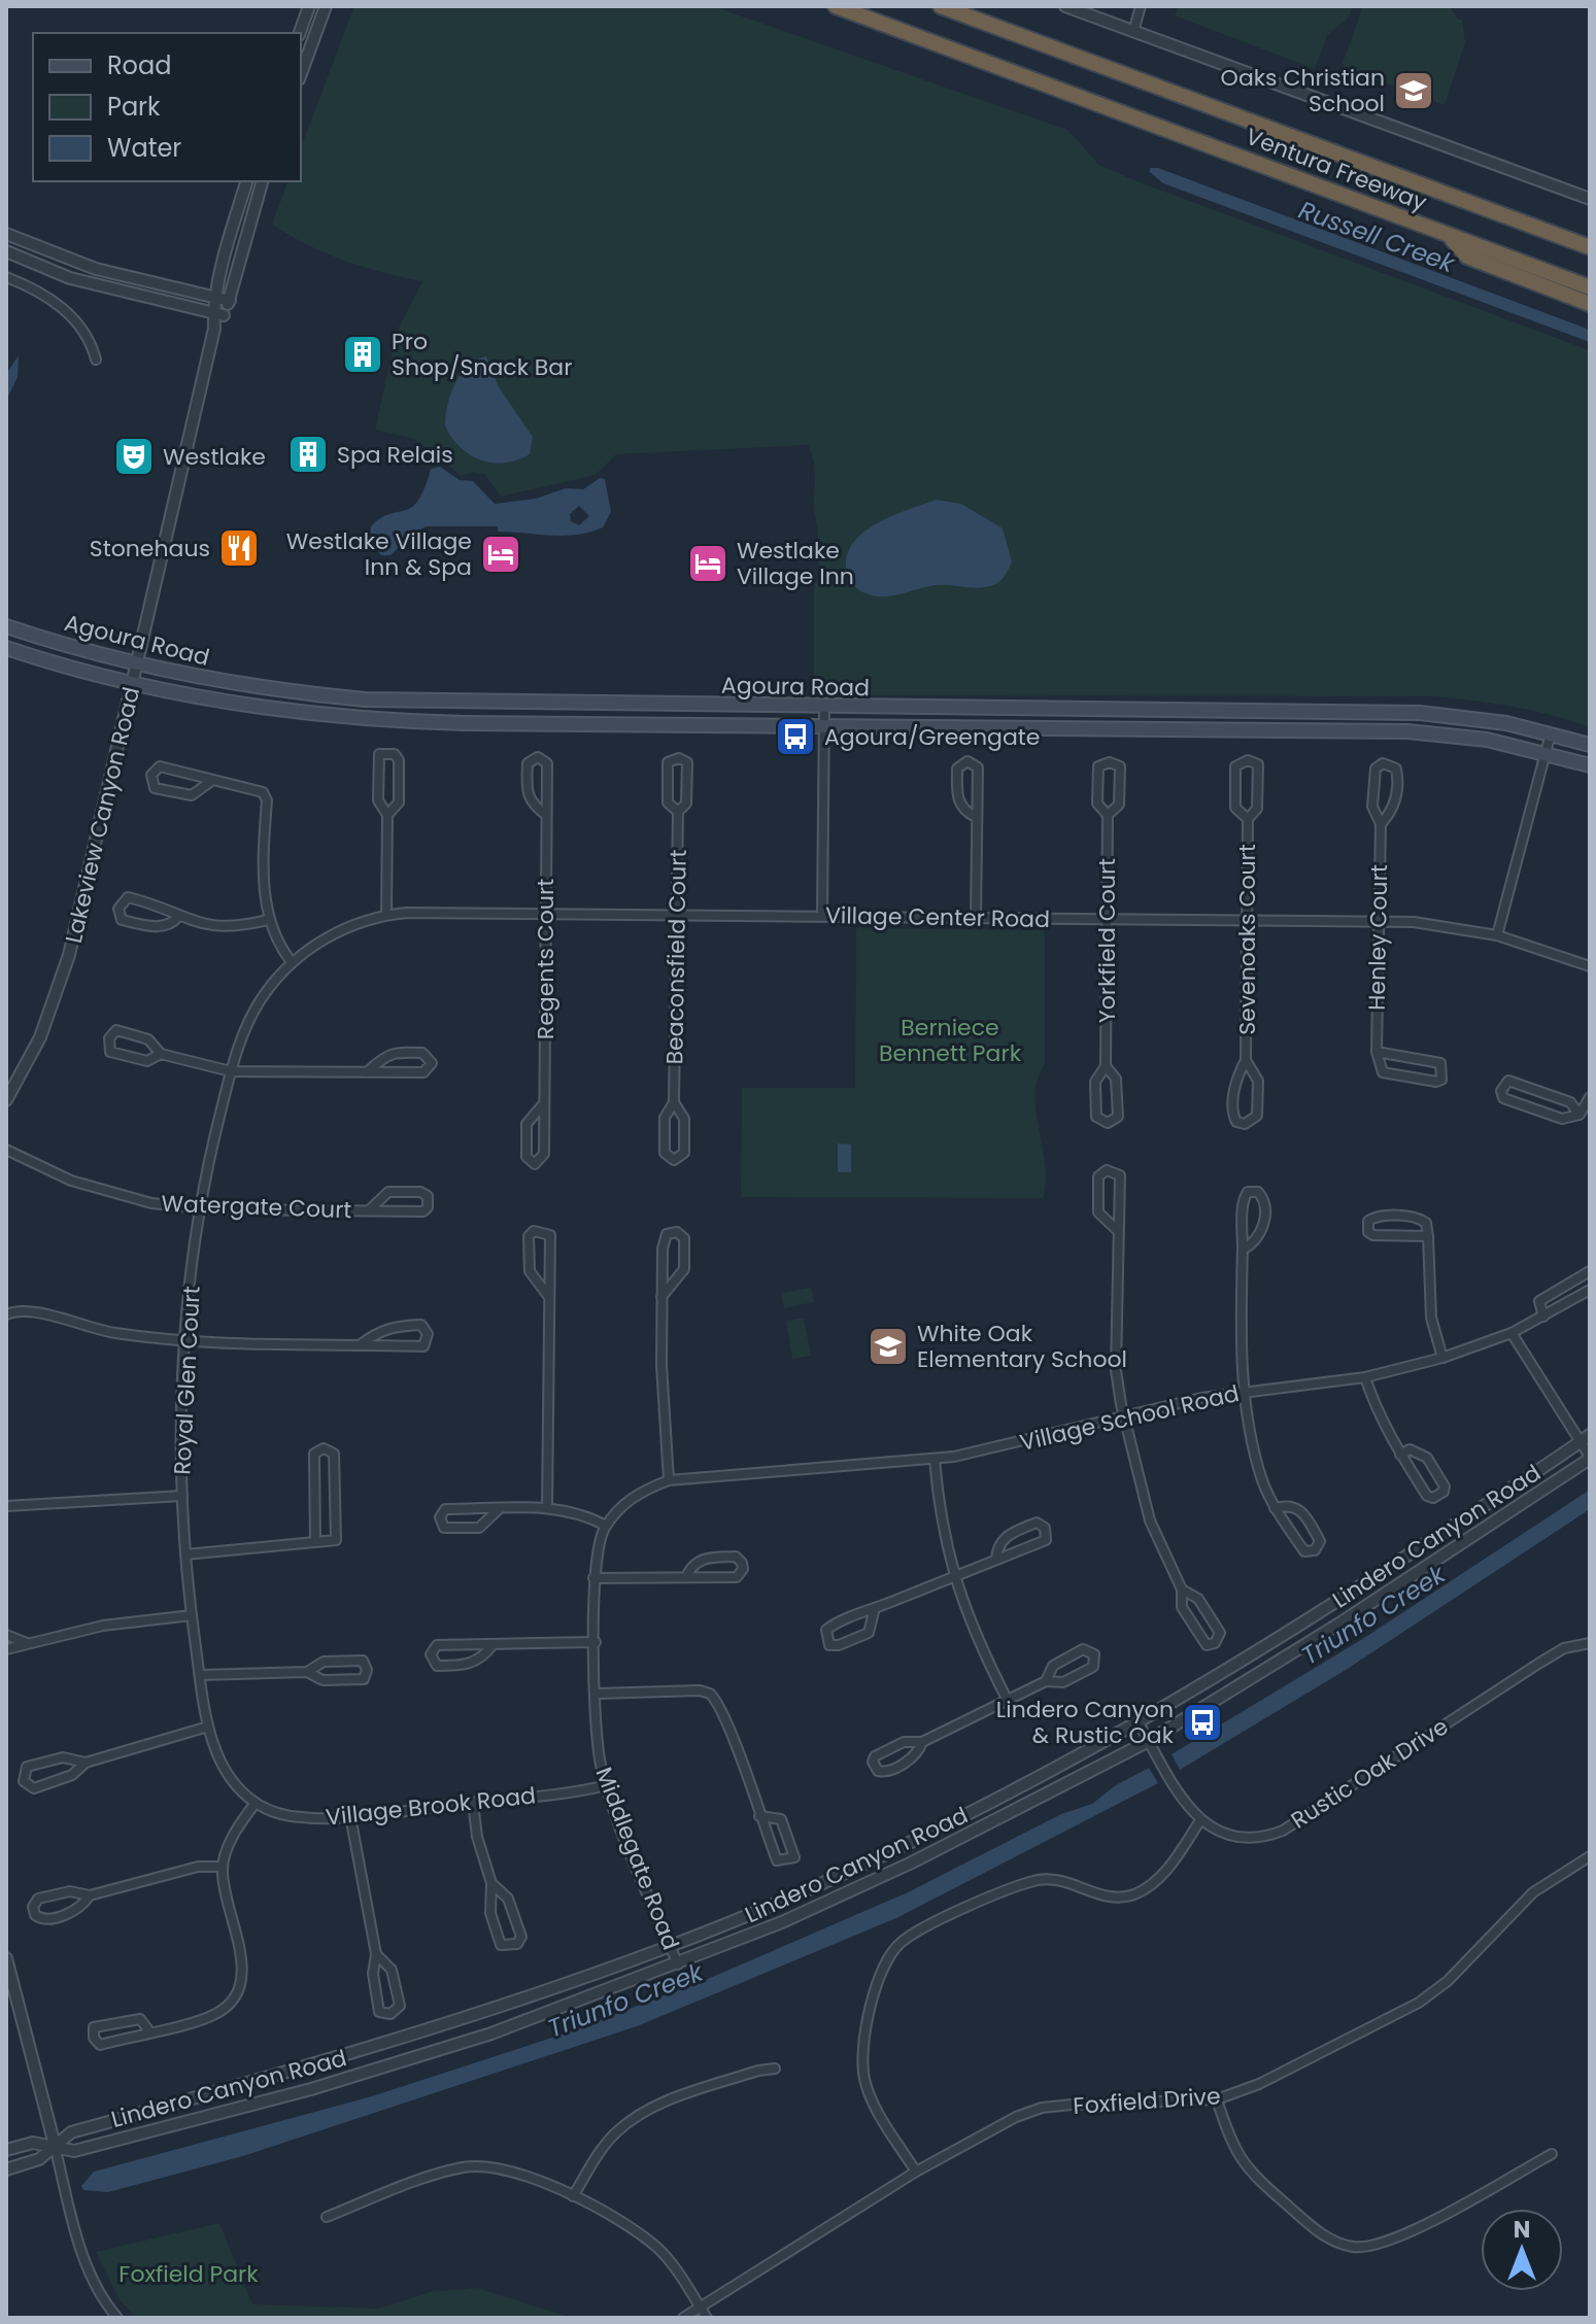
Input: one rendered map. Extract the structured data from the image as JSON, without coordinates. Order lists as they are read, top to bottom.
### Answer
{
  "streets": {
    "highway": ["Ventura Freeway"],
    "main road": ["Agoura Road"],
    "street": [
      "Lakeview Canyon Road",
      "Village Center Road",
      "Henley Court",
      "Sevenoaks Court",
      "Yorkfield Court",
      "Beaconsfield Court",
      "Regents Court",
      "Watergate Court",
      "Royal Glen Court",
      "Village School Road",
      "Lindero Canyon Road",
      "Rustic Oak Drive",
      "Village Brook Road",
      "Middlegate Road",
      "Foxfield Drive"
    ]
  },
  "crossings": [
    ["Agoura Road", "Lakeview Canyon Road"],
    ["Village Center Road", "Henley Court"],
    ["Village Center Road", "Sevenoaks Court"],
    ["Village Center Road", "Yorkfield Court"],
    ["Village Center Road", "Beaconsfield Court"],
    ["Village Center Road", "Regents Court"],
    ["Village Center Road", "Royal Glen Court"],
    ["Watergate Court", "Royal Glen Court"],
    ["Royal Glen Court", "Village Brook Road"],
    ["Village School Road", "Middlegate Road"],
    ["Lindero Canyon Road", "Rustic Oak Drive"],
    ["Lindero Canyon Road", "Middlegate Road"],
    ["Village Brook Road", "Middlegate Road"]
  ],
  "water": ["Russell Creek", "Triunfo Creek"],
  "parks": ["Berniece Bennett Park", "Foxfield Park"],
  "places": {
    "school or university": ["Oaks Christian School", "White Oak Elementary School"],
    "building": ["Pro Shop/Snack Bar", "Spa Relais"],
    "theatre": ["Westlake"],
    "restaurant": ["Stonehaus"],
    "hotel": ["Westlake Village Inn & Spa", "Westlake Village Inn"],
    "bus stop": ["Agoura/Greengate", "Lindero Canyon & Rustic Oak"]
  },
  "legend": ["Road", "Park", "Water"],
  "north": "top"
}
